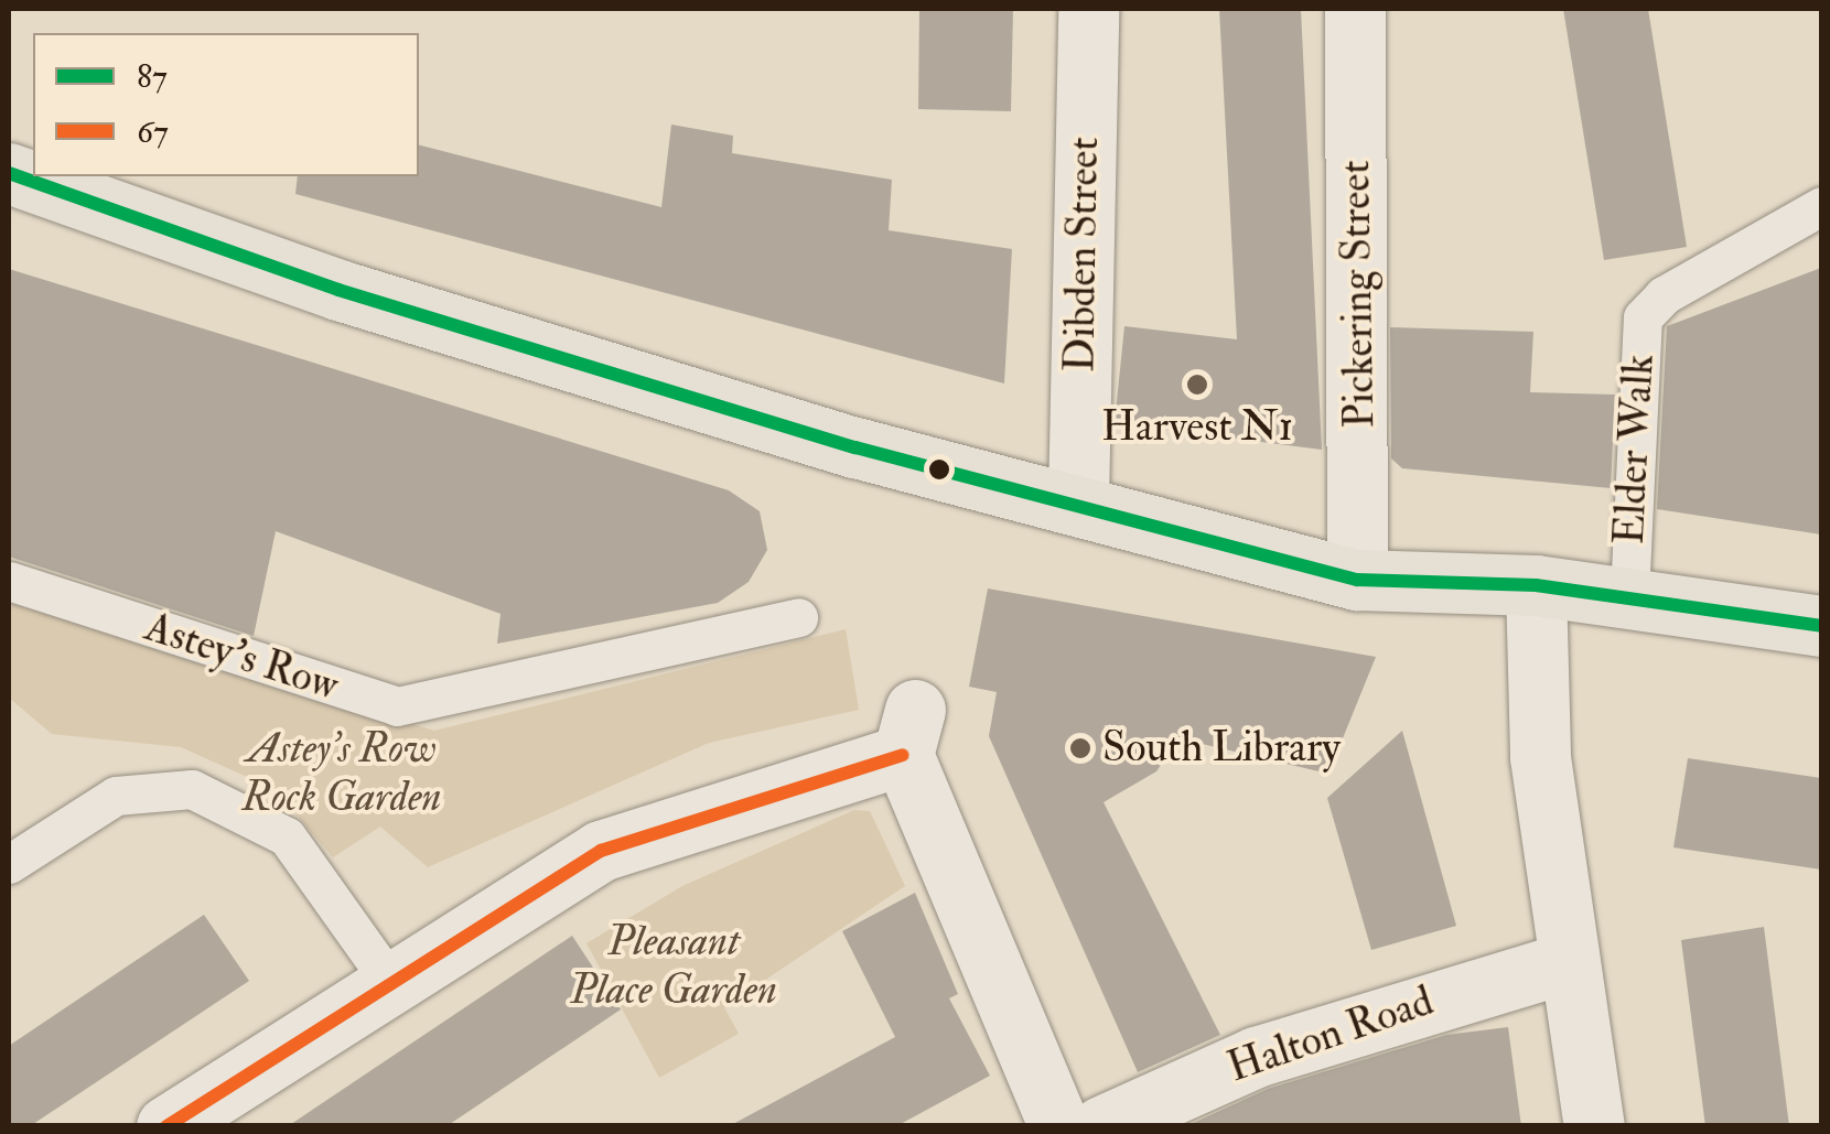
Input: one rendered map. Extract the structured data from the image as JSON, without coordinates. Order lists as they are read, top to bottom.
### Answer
{
  "streets": {
    "street": ["Dibden Street", "Pickering Street", "Halton Road"],
    "lane": ["Elder Walk", "Astey's Row"]
  },
  "parks": ["Astey's Row Rock Garden", "Pleasant Place Garden"],
  "places": ["Harvest N1", "South Library"],
  "lines": ["transit line 87", "transit line 67"],
  "legend": ["87", "67"]
}
